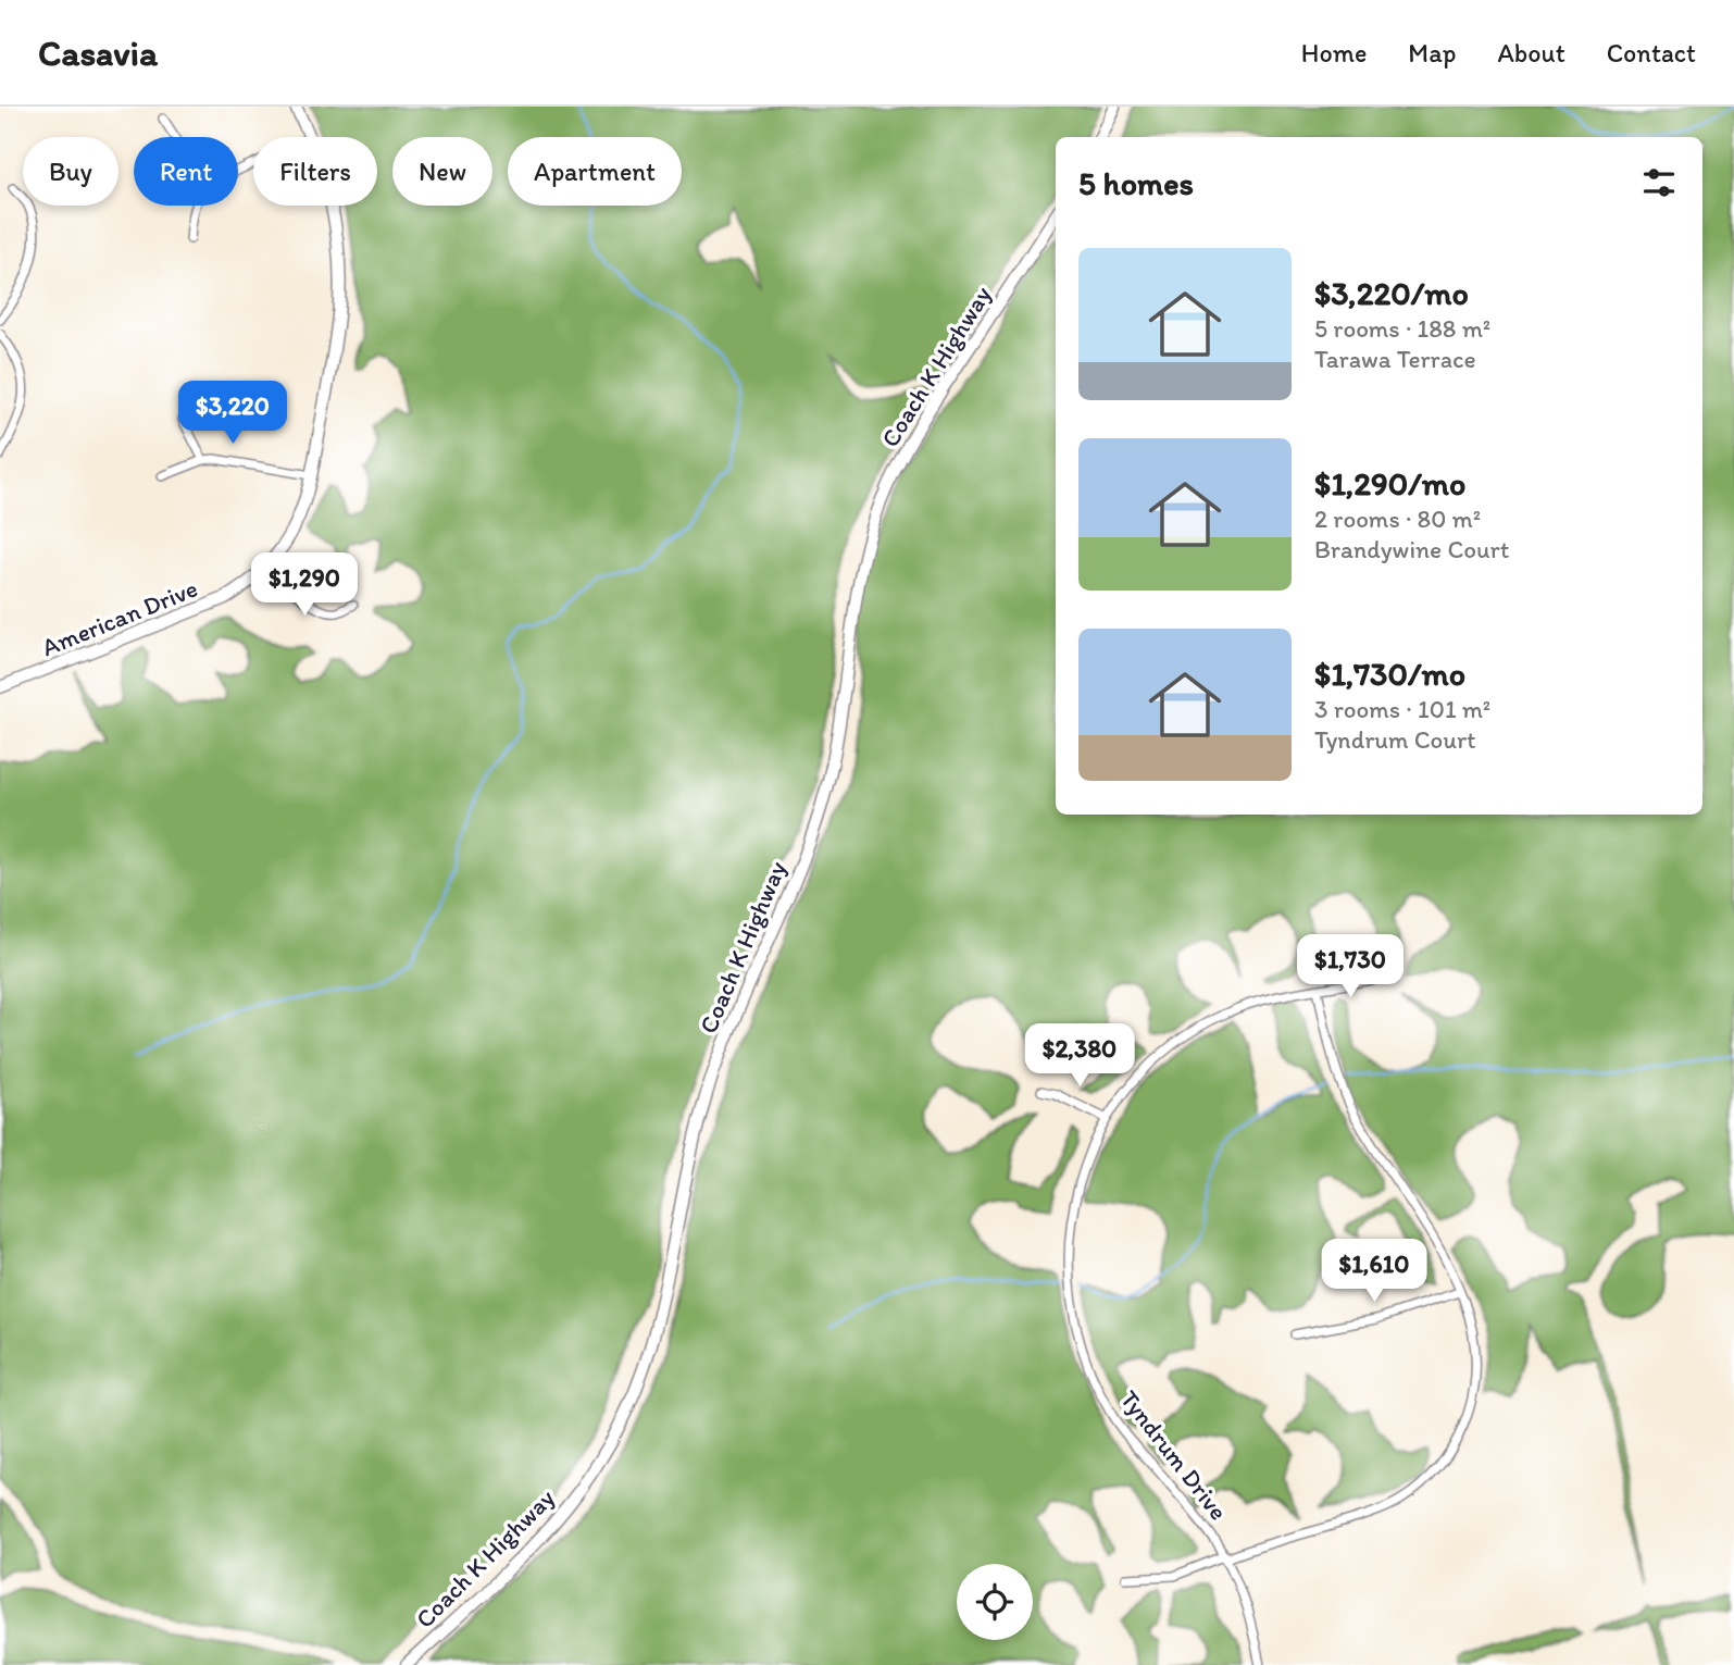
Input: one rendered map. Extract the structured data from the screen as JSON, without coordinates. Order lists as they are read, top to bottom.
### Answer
{
  "streets": {
    "street": ["Coach K Highway", "American Drive", "Tyndrum Drive"]
  },
  "page": {
    "header": "Casavia",
    "nav": [
      "Home",
      "Map",
      "About",
      "Contact"
    ],
    "chip": [
      "Buy",
      "Rent",
      "Filters",
      "New",
      "Apartment"
    ],
    "heading": "5 homes",
    "list": [
      {
        "name": "$3,220/mo",
        "note": "5 rooms · 188 m² · Tarawa Terrace"
      },
      {
        "name": "$1,290/mo",
        "note": "2 rooms · 80 m² · Brandywine Court"
      },
      {
        "name": "$1,730/mo",
        "note": "3 rooms · 101 m² · Tyndrum Court"
      }
    ],
    "price": [
      "$3,220",
      "$1,290",
      "$1,730",
      "$2,380",
      "$1,610"
    ]
  }
}
